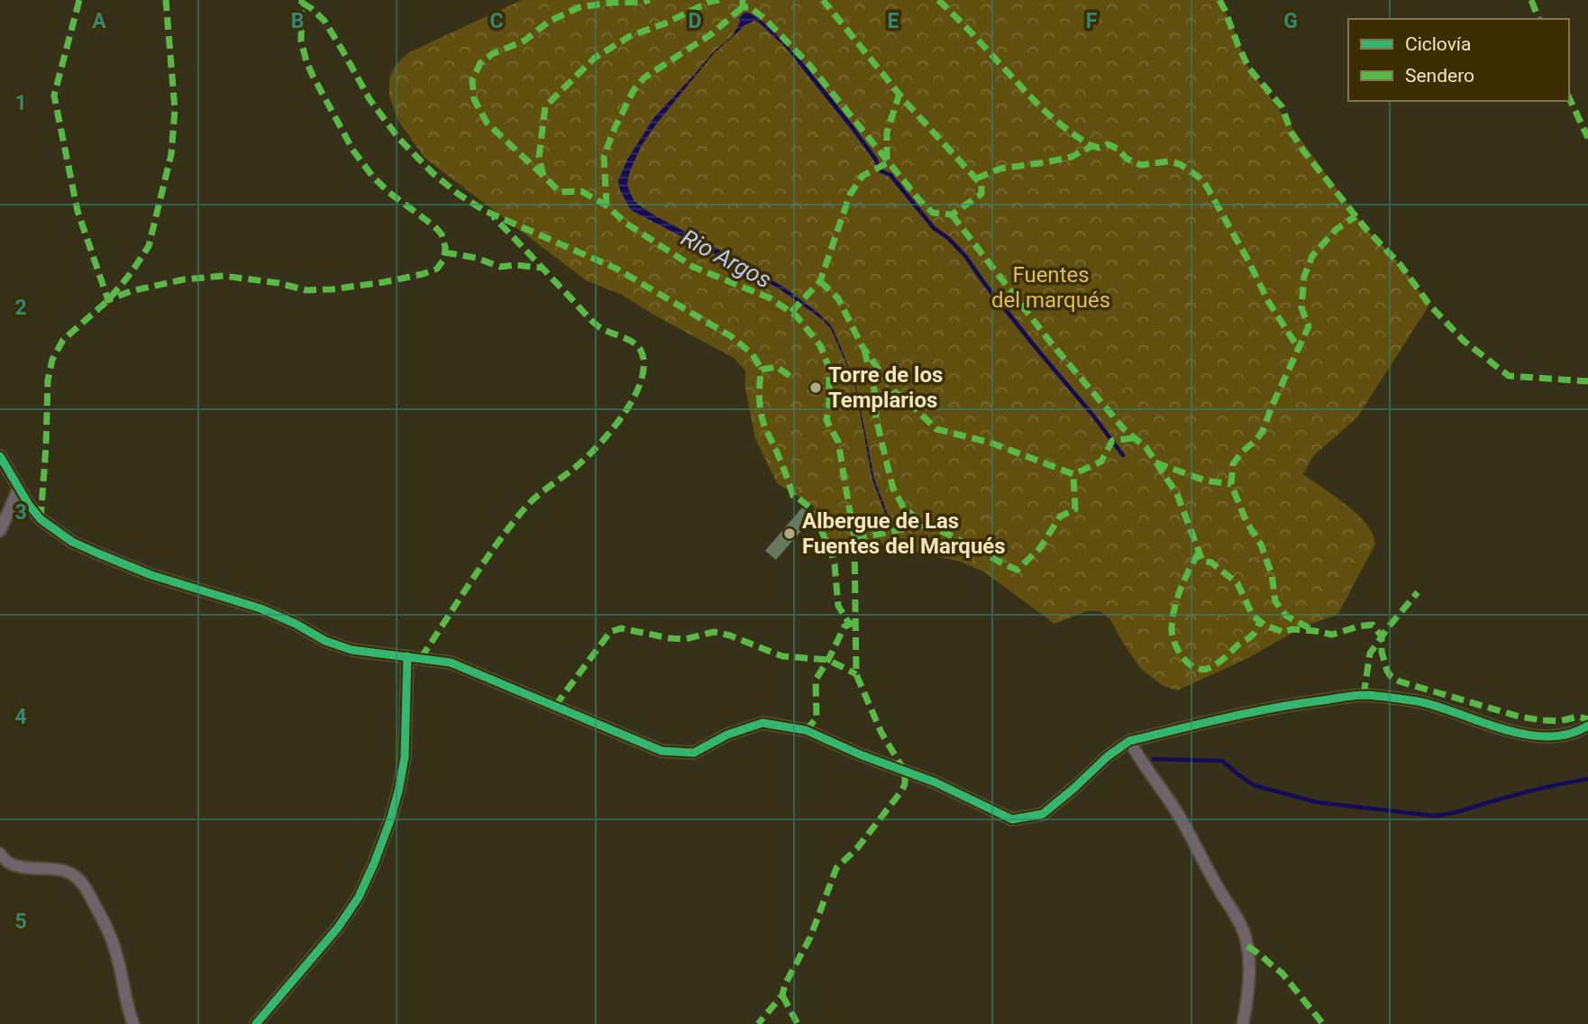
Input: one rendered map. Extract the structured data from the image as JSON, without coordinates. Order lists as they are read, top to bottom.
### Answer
{
  "water": ["Rio Argos"],
  "parks": ["Fuentes del marqués"],
  "places": ["Torre de los Templarios", "Albergue de Las Fuentes del Marqués"],
  "legend": ["Ciclovía", "Sendero"],
  "grid": {
    "columns": [
      "A",
      "B",
      "C",
      "D",
      "E",
      "F",
      "G"
    ],
    "rows": [
      "1",
      "2",
      "3",
      "4",
      "5"
    ]
  }
}
